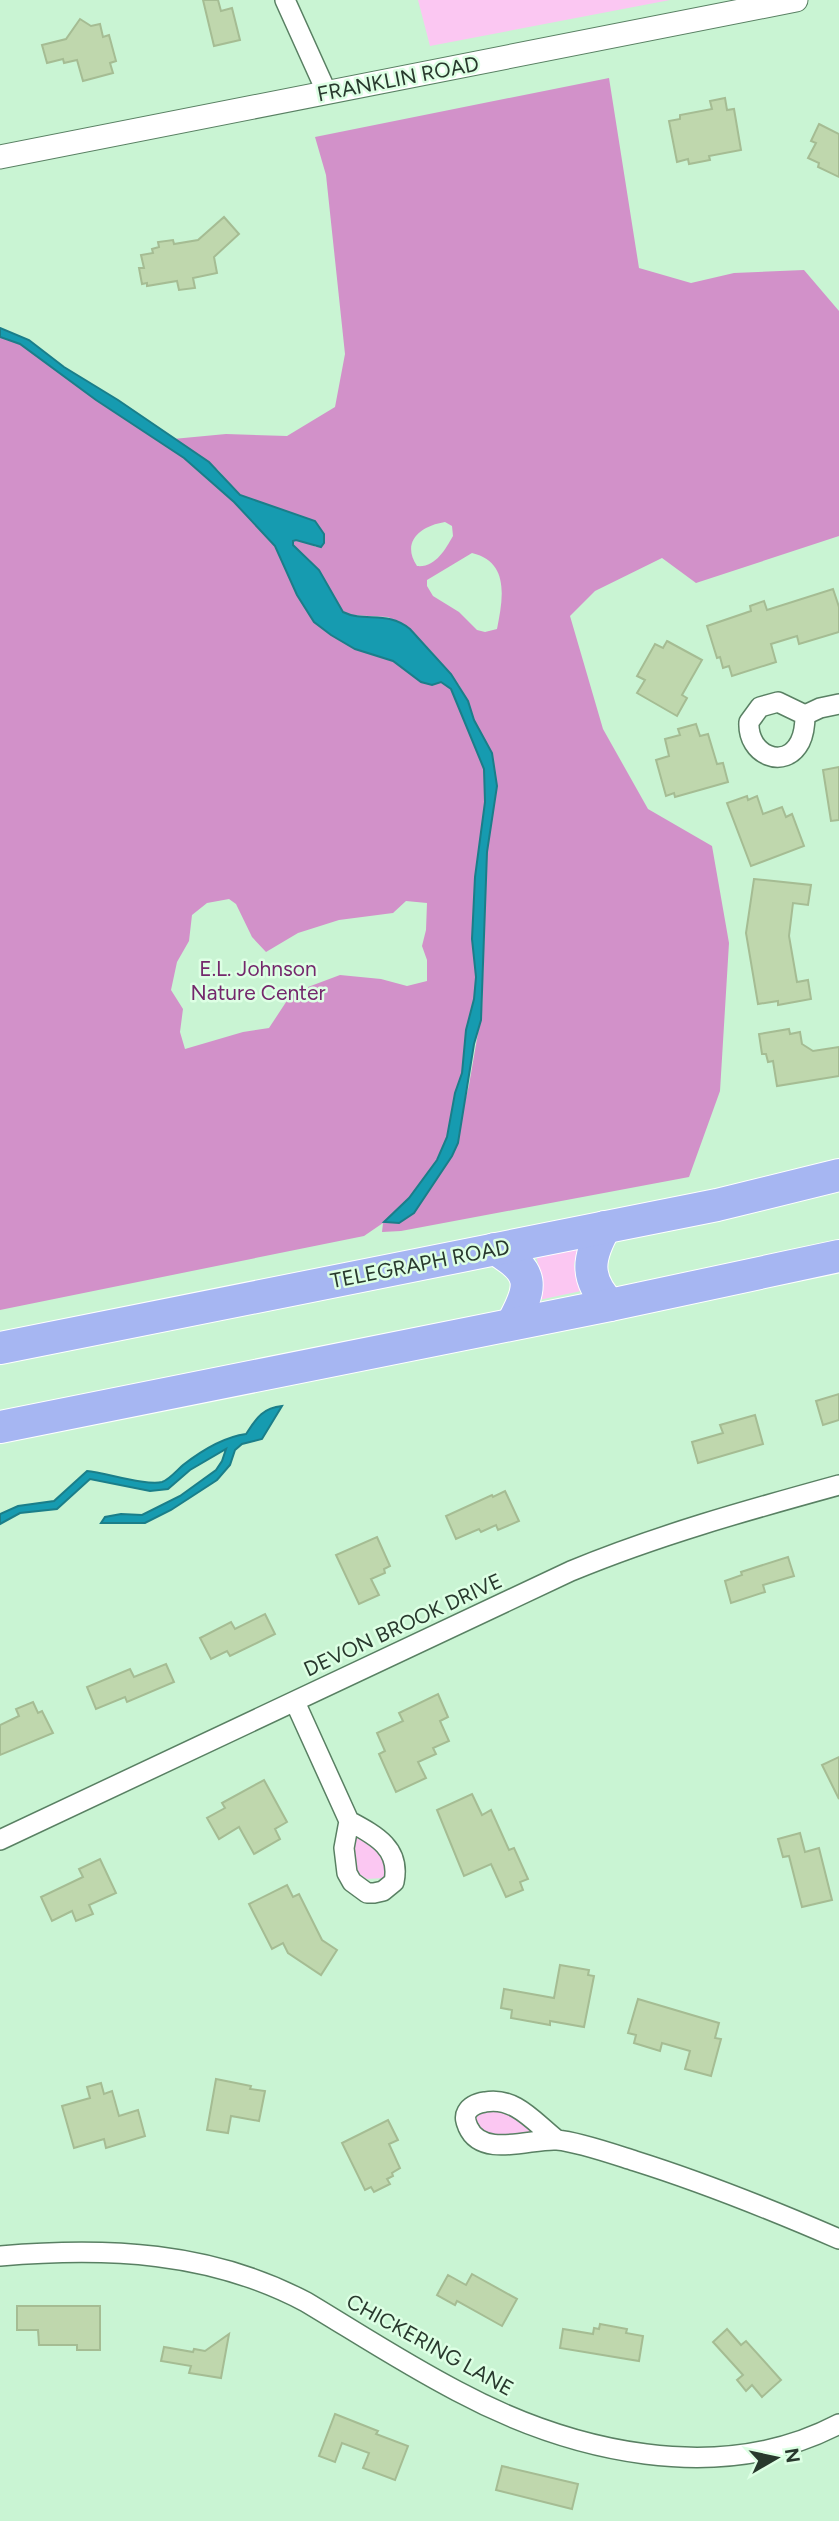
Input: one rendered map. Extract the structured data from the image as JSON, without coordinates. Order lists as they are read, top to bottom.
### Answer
{
  "streets": {
    "highway": ["TELEGRAPH ROAD"],
    "street": ["FRANKLIN ROAD", "DEVON BROOK DRIVE", "CHICKERING LANE"]
  },
  "parks": ["E.L. Johnson Nature Center"],
  "north": "right"
}
